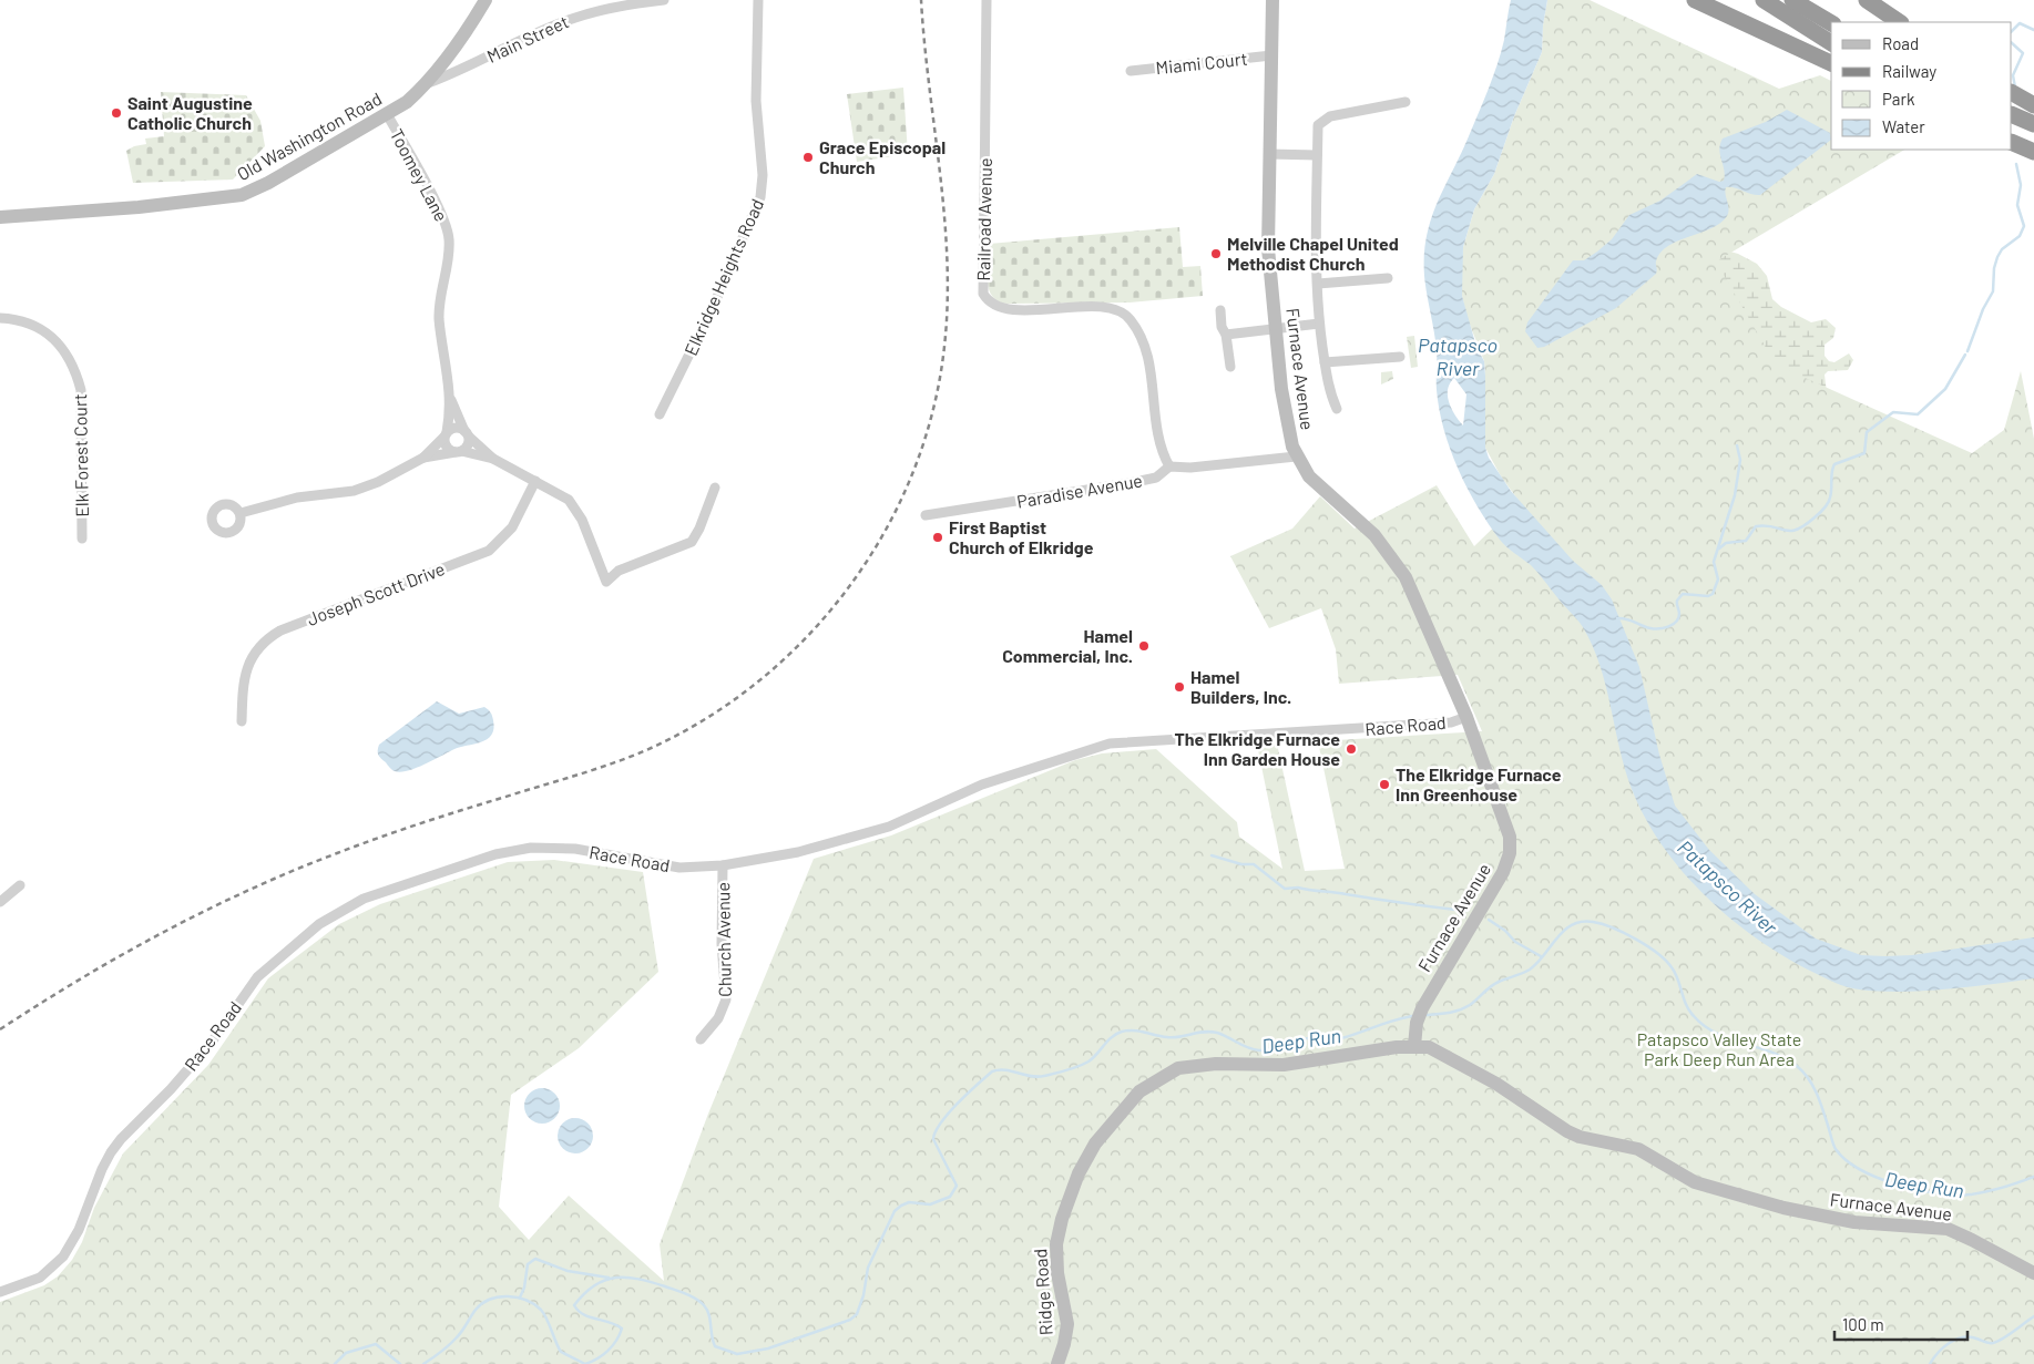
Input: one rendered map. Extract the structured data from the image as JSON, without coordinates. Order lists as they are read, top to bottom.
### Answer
{
  "streets": {
    "street": [
      "Main Street",
      "Miami Court",
      "Old Washington Road",
      "Toomey Lane",
      "Railroad Avenue",
      "Elkridge Heights Road",
      "Furnace Avenue",
      "Elk Forest Court",
      "Paradise Avenue",
      "Joseph Scott Drive",
      "Race Road",
      "Church Avenue",
      "Ridge Road"
    ]
  },
  "crossings": [
    ["Main Street", "Old Washington Road"],
    ["Miami Court", "Furnace Avenue"],
    ["Old Washington Road", "Toomey Lane"],
    ["Railroad Avenue", "Paradise Avenue"],
    ["Furnace Avenue", "Race Road"],
    ["Furnace Avenue", "Ridge Road"],
    ["Race Road", "Church Avenue"]
  ],
  "water": ["Patapsco River", "Deep Run"],
  "parks": ["Patapsco Valley State Park Deep Run Area"],
  "places": [
    "Saint Augustine Catholic Church",
    "Grace Episcopal Church",
    "Melville Chapel United Methodist Church",
    "First Baptist Church of Elkridge",
    "Hamel Commercial, Inc.",
    "Hamel Builders, Inc.",
    "The Elkridge Furnace Inn Garden House",
    "The Elkridge Furnace Inn Greenhouse"
  ],
  "legend": [
    "Road",
    "Railway",
    "Park",
    "Water"
  ],
  "scale_bar": "100 m"
}
